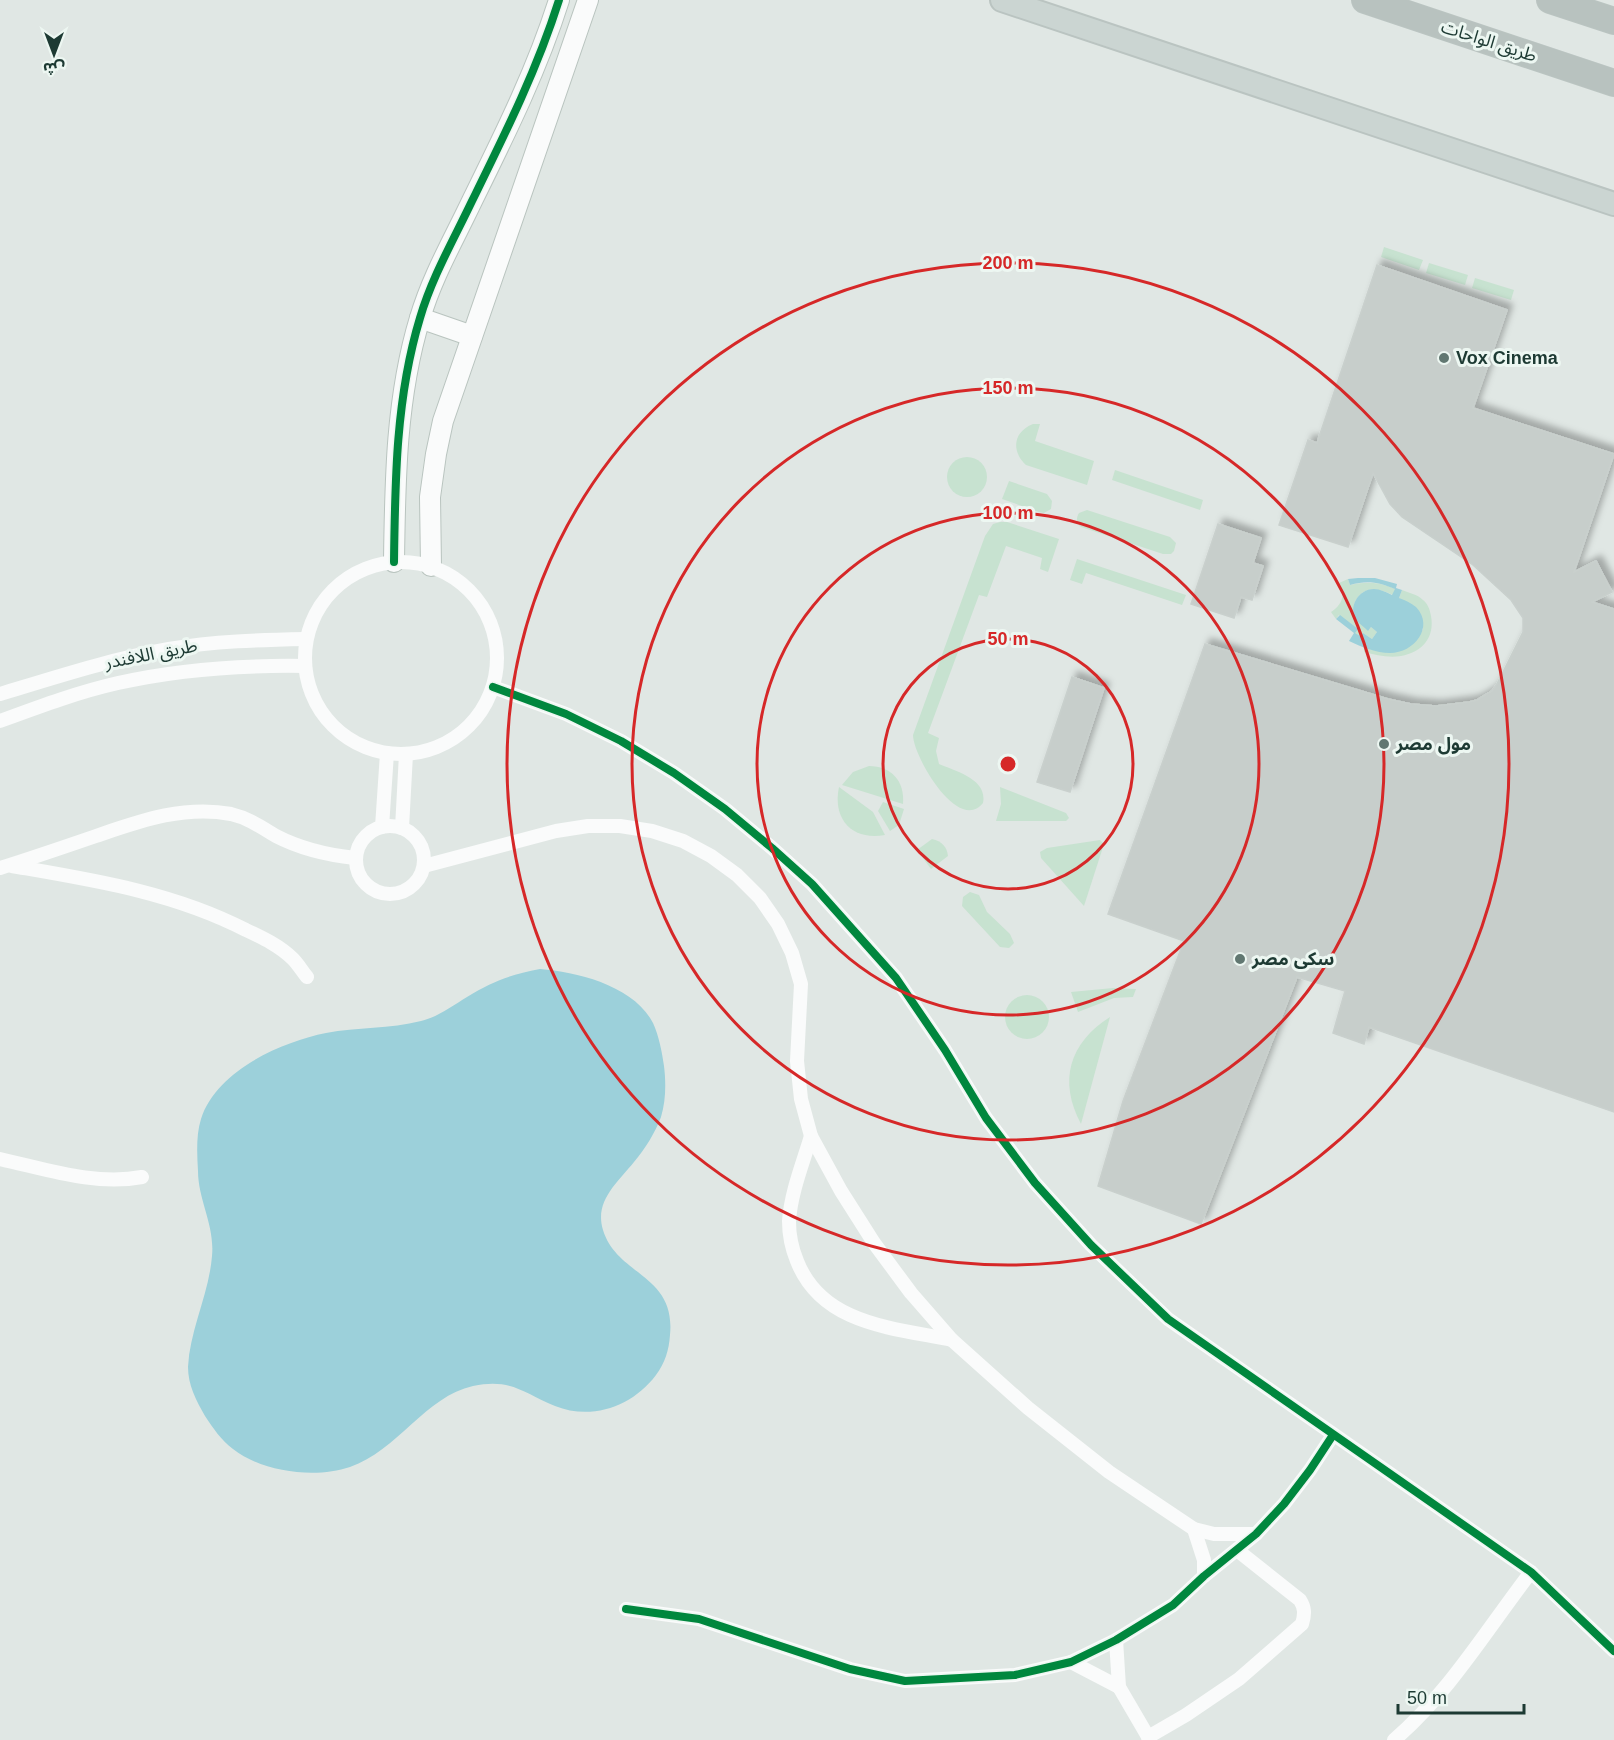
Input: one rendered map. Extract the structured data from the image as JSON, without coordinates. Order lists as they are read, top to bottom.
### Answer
{
  "streets": {
    "highway": ["طريق الواحات"],
    "street": ["طريق اللافندر"]
  },
  "places": ["Vox Cinema", "مول مصر", "سكى مصر"],
  "scale_bar": "50 m",
  "north": "bottom",
  "rings": [
    "200 m",
    "150 m",
    "100 m",
    "50 m"
  ]
}
